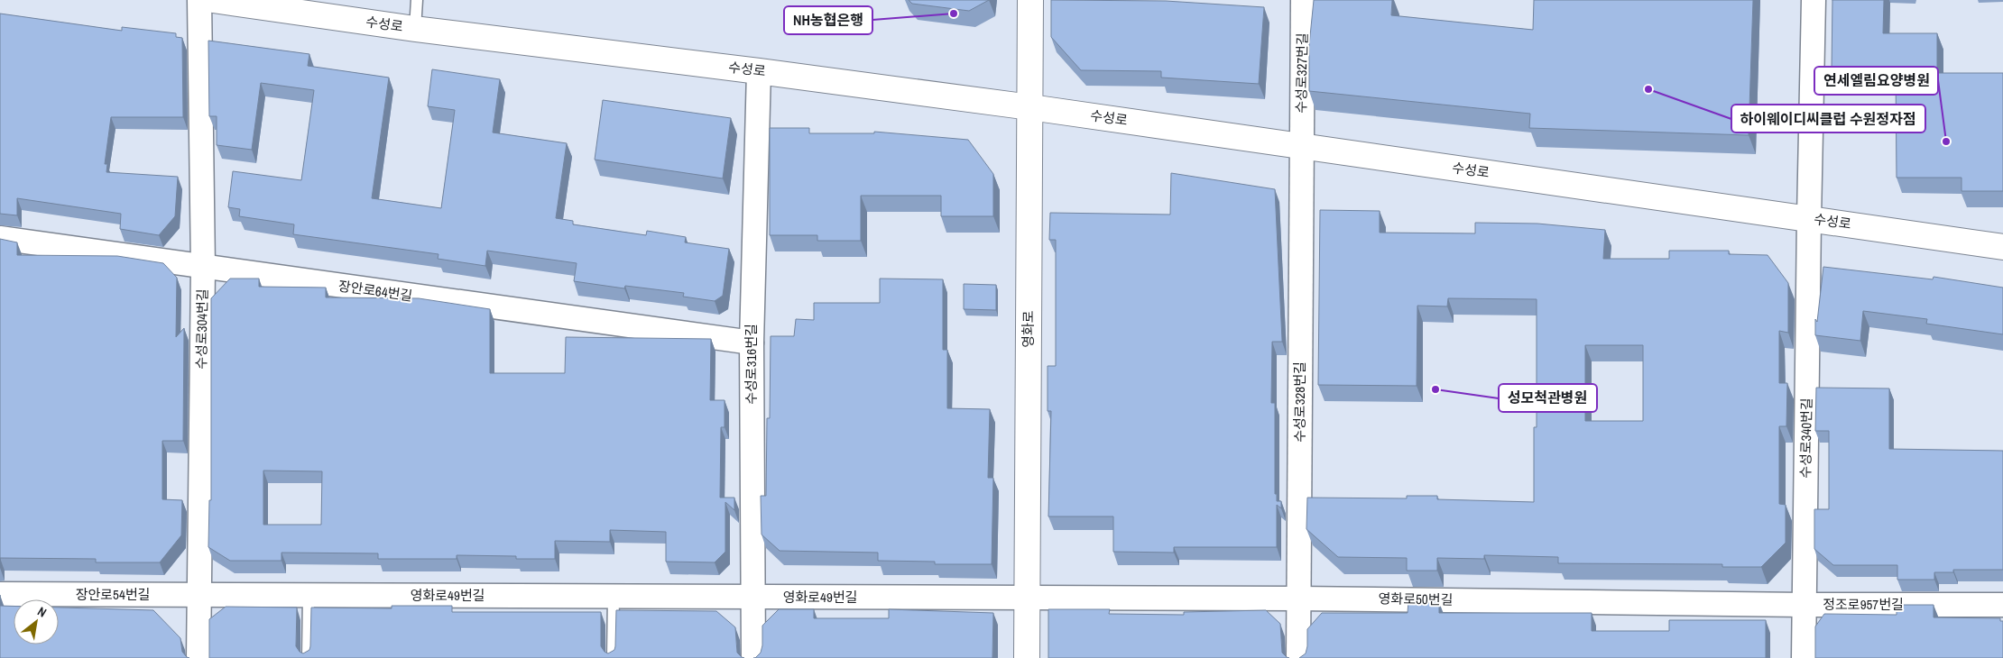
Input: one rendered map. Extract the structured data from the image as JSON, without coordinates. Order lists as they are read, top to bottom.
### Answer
{
  "streets": {
    "street": [
      "수성로",
      "수성로327번길",
      "장안로64번길",
      "수성로304번길",
      "영화로",
      "수성로316번길",
      "수성로328번길",
      "수성로340번길",
      "장안로54번길",
      "영화로49번길",
      "영화로50번길",
      "정조로957번길"
    ]
  },
  "crossings": [
    ["수성로", "수성로327번길"],
    ["수성로", "영화로"],
    ["수성로", "수성로316번길"],
    ["수성로", "수성로328번길"],
    ["수성로", "수성로340번길"],
    ["수성로327번길", "수성로328번길"],
    ["장안로64번길", "수성로304번길"],
    ["장안로64번길", "수성로316번길"],
    ["수성로304번길", "장안로54번길"],
    ["수성로304번길", "영화로49번길"],
    ["영화로", "영화로49번길"],
    ["영화로", "영화로50번길"],
    ["수성로316번길", "영화로49번길"],
    ["수성로328번길", "영화로50번길"],
    ["수성로340번길", "영화로50번길"],
    ["수성로340번길", "정조로957번길"],
    ["장안로54번길", "영화로49번길"],
    ["영화로49번길", "영화로50번길"],
    ["영화로50번길", "정조로957번길"]
  ],
  "places": [
    "NH농협은행",
    "하이웨이디씨클럽 수원정자점",
    "연세엘림요양병원",
    "성모척관병원"
  ],
  "north": "top right"
}
